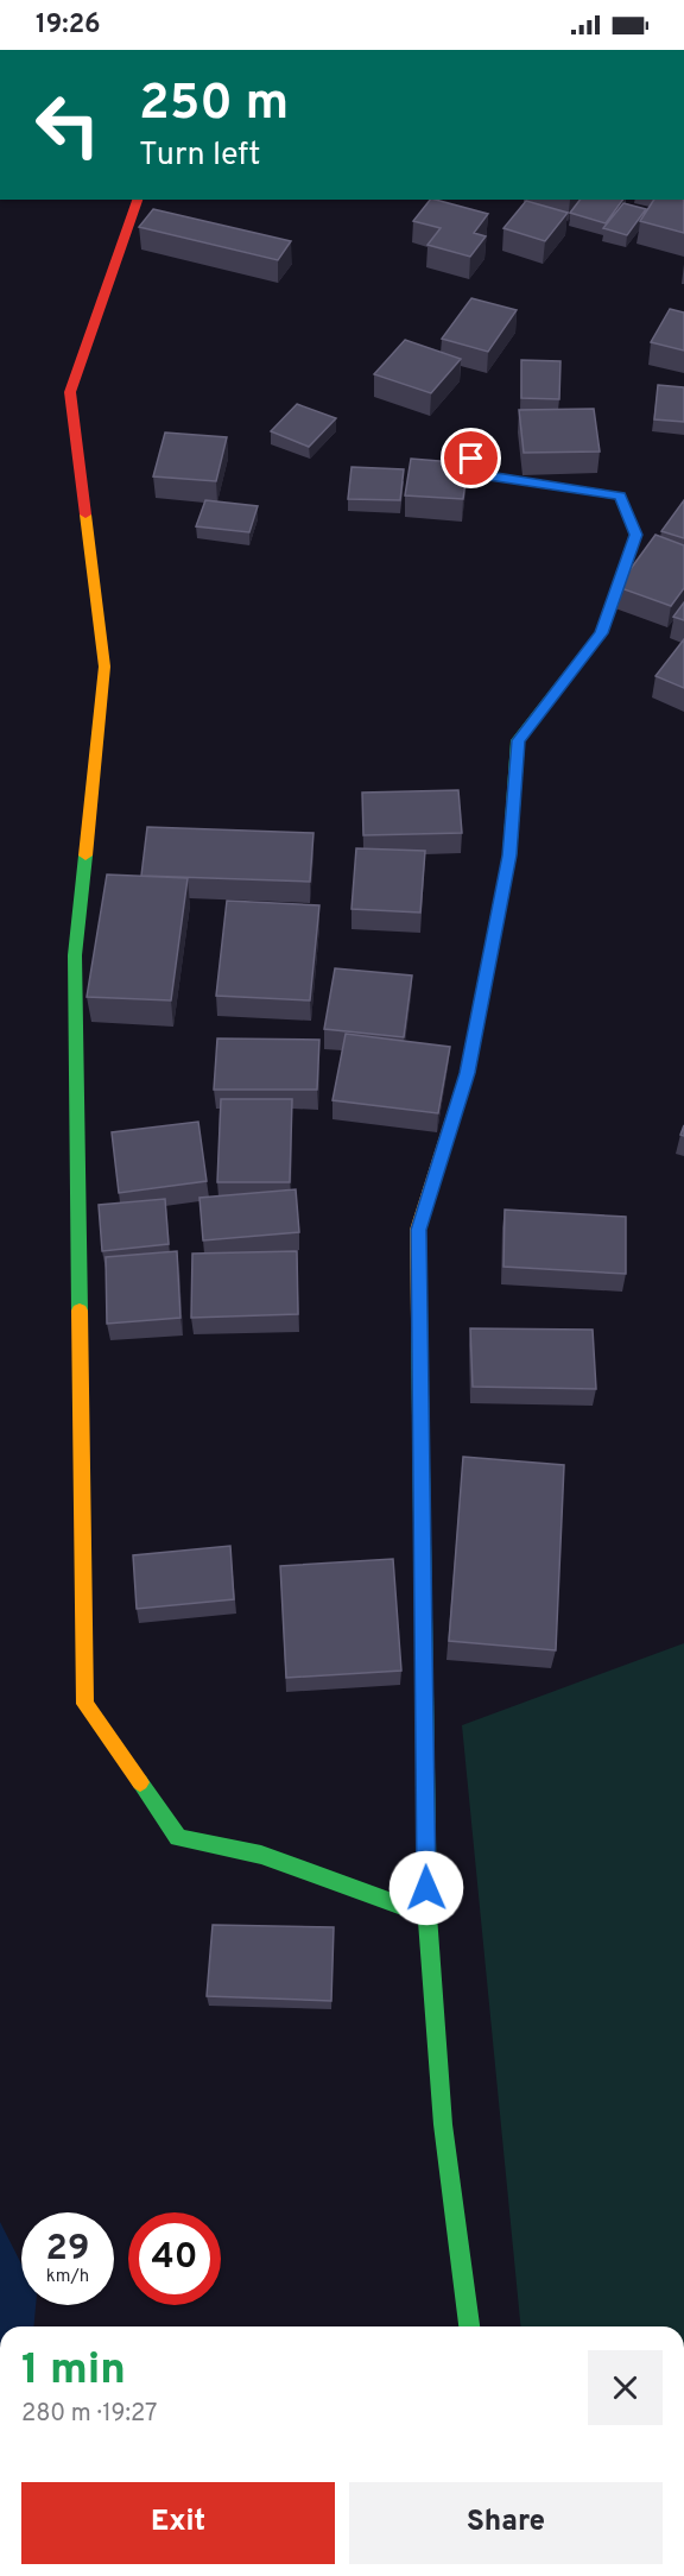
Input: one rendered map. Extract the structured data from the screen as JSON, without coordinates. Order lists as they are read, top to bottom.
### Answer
{
  "page": {
    "status": "19:26",
    "turn": ["250 m", "Turn left"],
    "speed": "29 km/h",
    "limit": "40",
    "heading": ["1 min", "280 m · 19:27"],
    "buttons": ["Exit", "Share"]
  }
}
